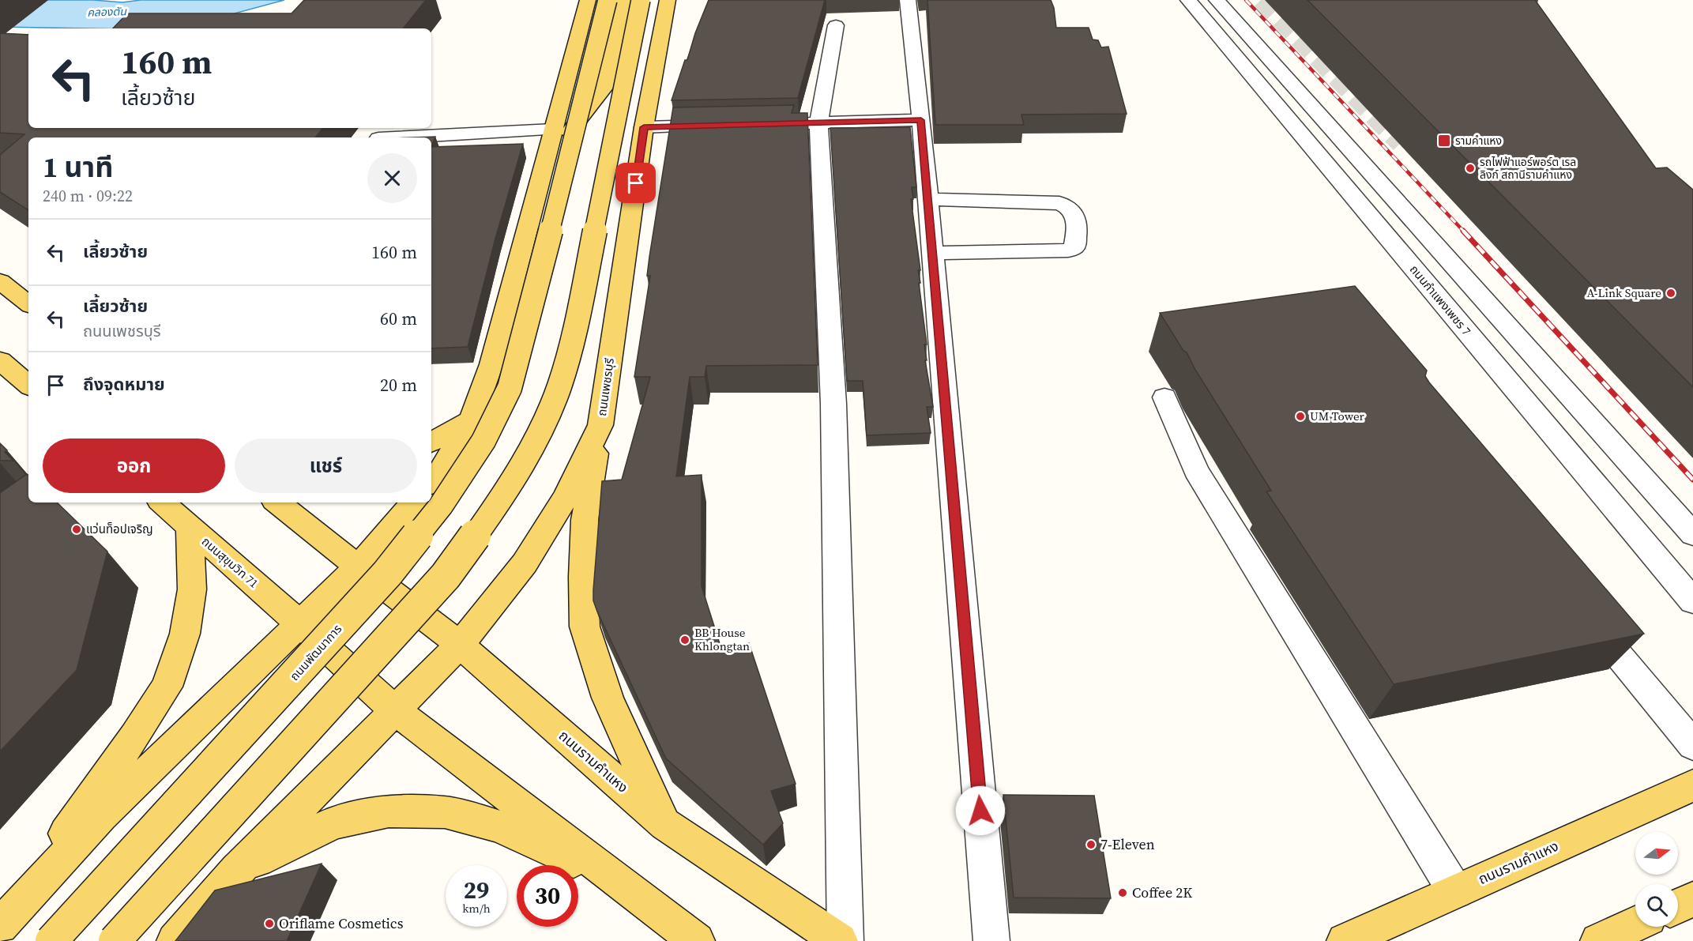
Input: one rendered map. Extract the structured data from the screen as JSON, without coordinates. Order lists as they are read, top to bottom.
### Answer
{
  "streets": {
    "main road": [
      "ถนนเพชรบุรี",
      "ถนนสุขุมวิท 71",
      "ถนนพัฒนาการ",
      "ถนนรามคำแหง"
    ],
    "street": ["ถนนกำแพงเพชร 7"]
  },
  "crossings": [
    ["ถนนเพชรบุรี", "ถนนรามคำแหง"]
  ],
  "water": ["คลองตัน"],
  "places": {
    "transit": ["รามคำแหง"],
    "other": [
      "รถไฟฟ้าแอร์พอร์ต เรล ลิงก์ สถานีรามคำแหง",
      "A-Link Square",
      "UM Tower",
      "แว่นท็อปเจริญ",
      "BB House Khlongtan",
      "7-Eleven",
      "Coffee 2K",
      "Oriflame Cosmetics"
    ]
  },
  "north": "right",
  "page": {
    "turn": ["160 m", "เลี้ยวซ้าย"],
    "heading": ["1 นาที", "240 m · 09:22"],
    "list": [
      {
        "name": "เลี้ยวซ้าย",
        "value": "160 m"
      },
      {
        "name": "เลี้ยวซ้าย",
        "note": "ถนนเพชรบุรี",
        "value": "60 m"
      },
      {
        "name": "ถึงจุดหมาย",
        "value": "20 m"
      }
    ],
    "buttons": ["ออก", "แชร์"],
    "speed": "29 km/h",
    "limit": "30"
  }
}
